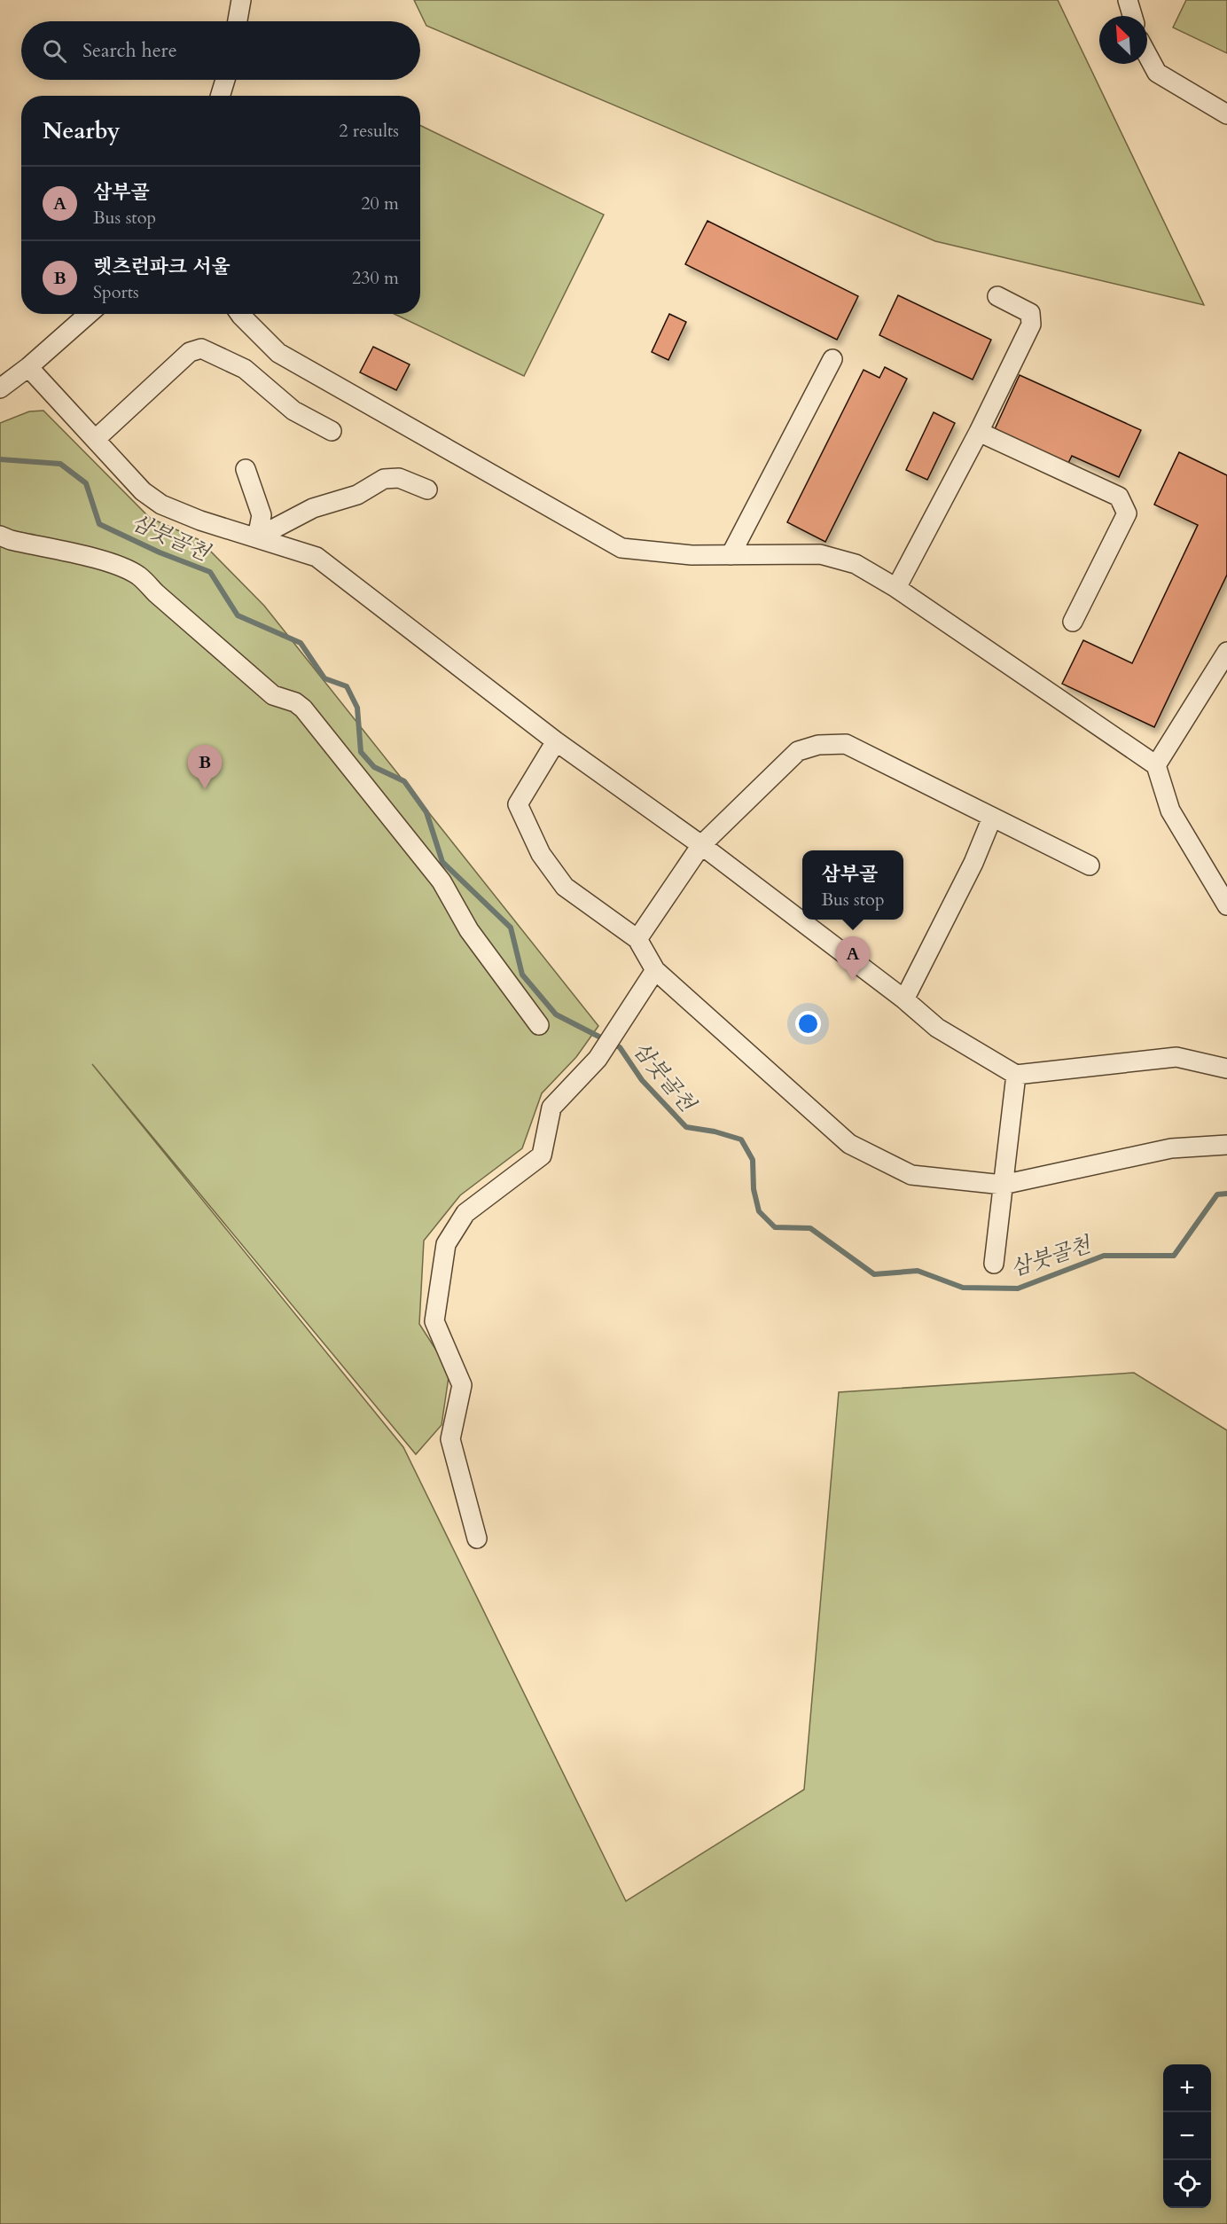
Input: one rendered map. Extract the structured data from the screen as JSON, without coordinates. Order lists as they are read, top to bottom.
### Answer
{
  "water": ["삼붓골천"],
  "north": "top left",
  "page": {
    "search": "Search here",
    "heading": ["Nearby", "2 results"],
    "list": [
      {
        "mark": "A",
        "name": "삼부골",
        "note": "Bus stop",
        "value": "20 m"
      },
      {
        "mark": "B",
        "name": "렛츠런파크 서울",
        "note": "Sports",
        "value": "230 m"
      }
    ],
    "pins": ["B", "A"],
    "popup": ["삼부골", "Bus stop"],
    "map_buttons": ["+", "−"]
  }
}
